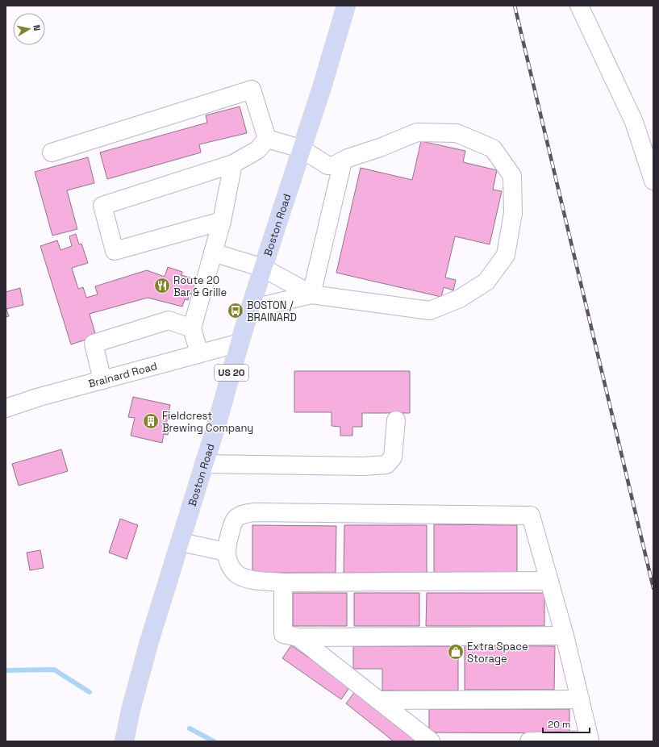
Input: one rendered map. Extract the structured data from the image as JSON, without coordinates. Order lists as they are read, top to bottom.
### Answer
{
  "streets": {
    "main road": ["Boston Road", "US 20"],
    "street": ["Brainard Road"]
  },
  "crossings": [
    ["Boston Road", "Brainard Road"]
  ],
  "places": {
    "restaurant": ["Route 20 Bar & Grille"],
    "bus stop": ["BOSTON / BRAINARD"],
    "building": ["Fieldcrest Brewing Company"],
    "shop": ["Extra Space Storage"]
  },
  "scale_bar": "20 m",
  "north": "right"
}
